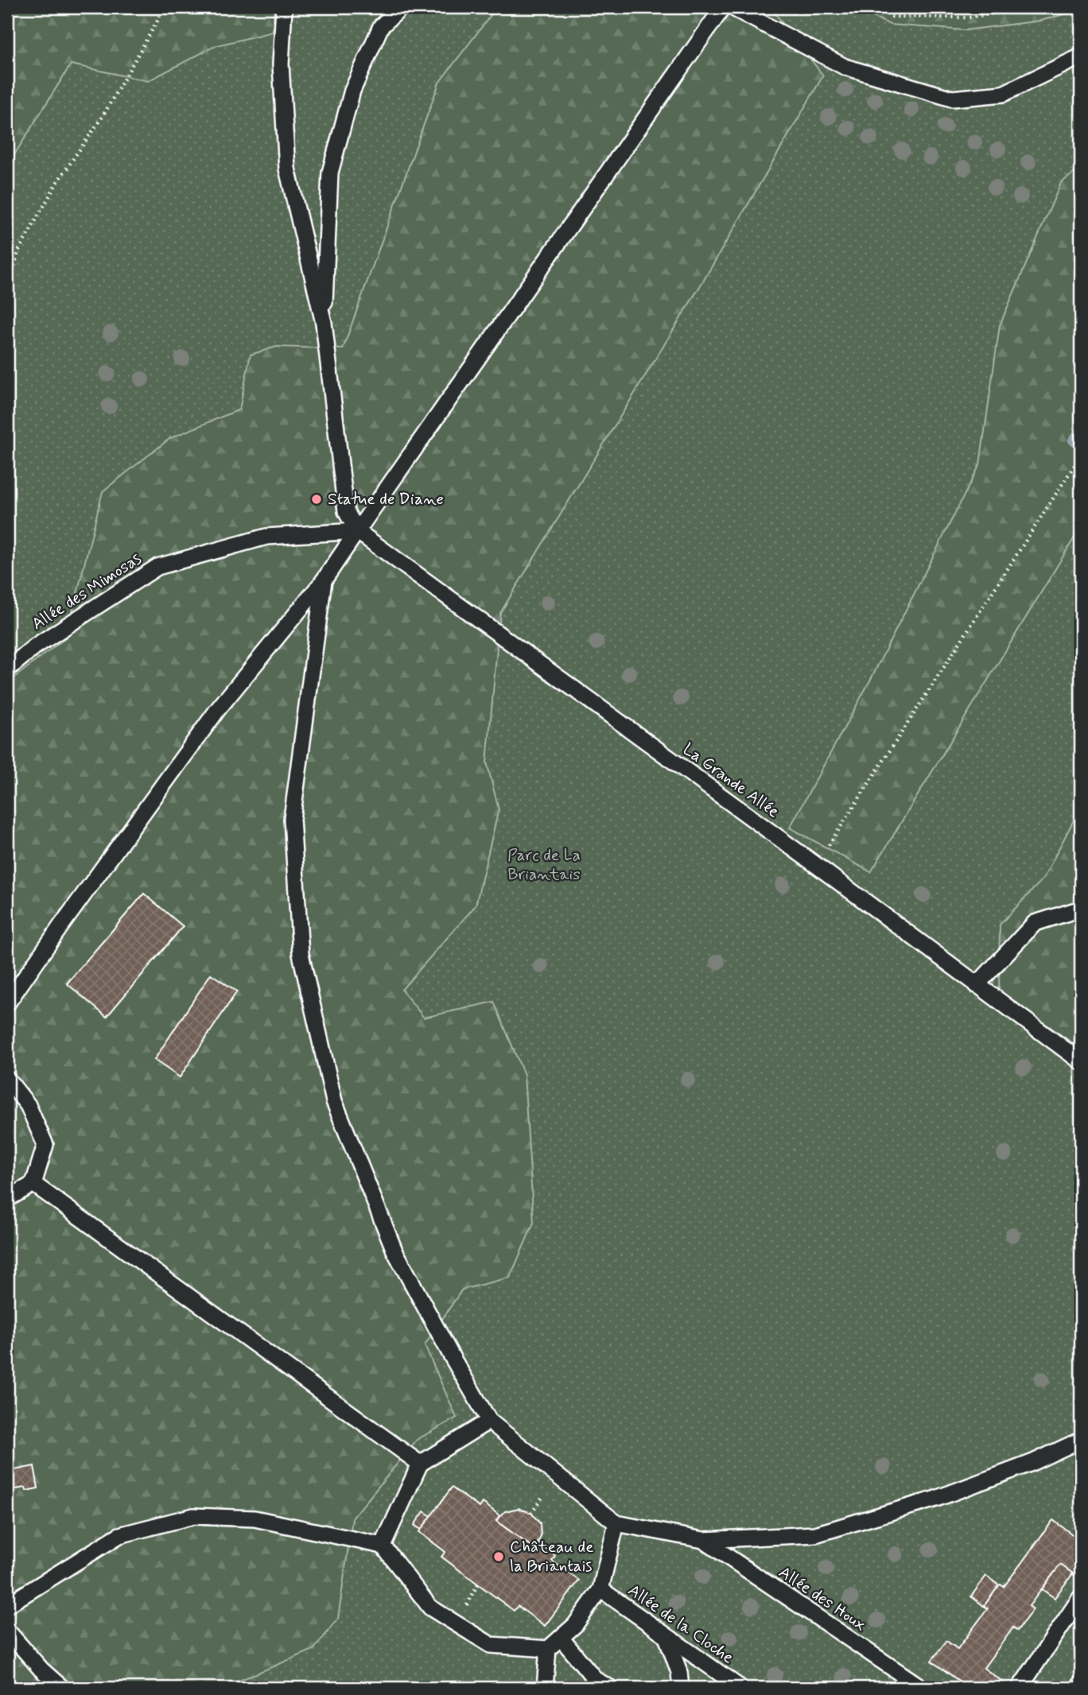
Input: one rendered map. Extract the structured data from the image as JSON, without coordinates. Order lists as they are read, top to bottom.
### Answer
{
  "streets": {
    "lane": [
      "Allée des Mimosas",
      "La Grande Allée",
      "Allée des Houx",
      "Allée de la Cloche"
    ]
  },
  "crossings": [
    ["Allée des Mimosas", "La Grande Allée"]
  ],
  "parks": ["Parc de La Briantais"],
  "places": ["Statue de Diane", "Château de la Briantais"]
}
